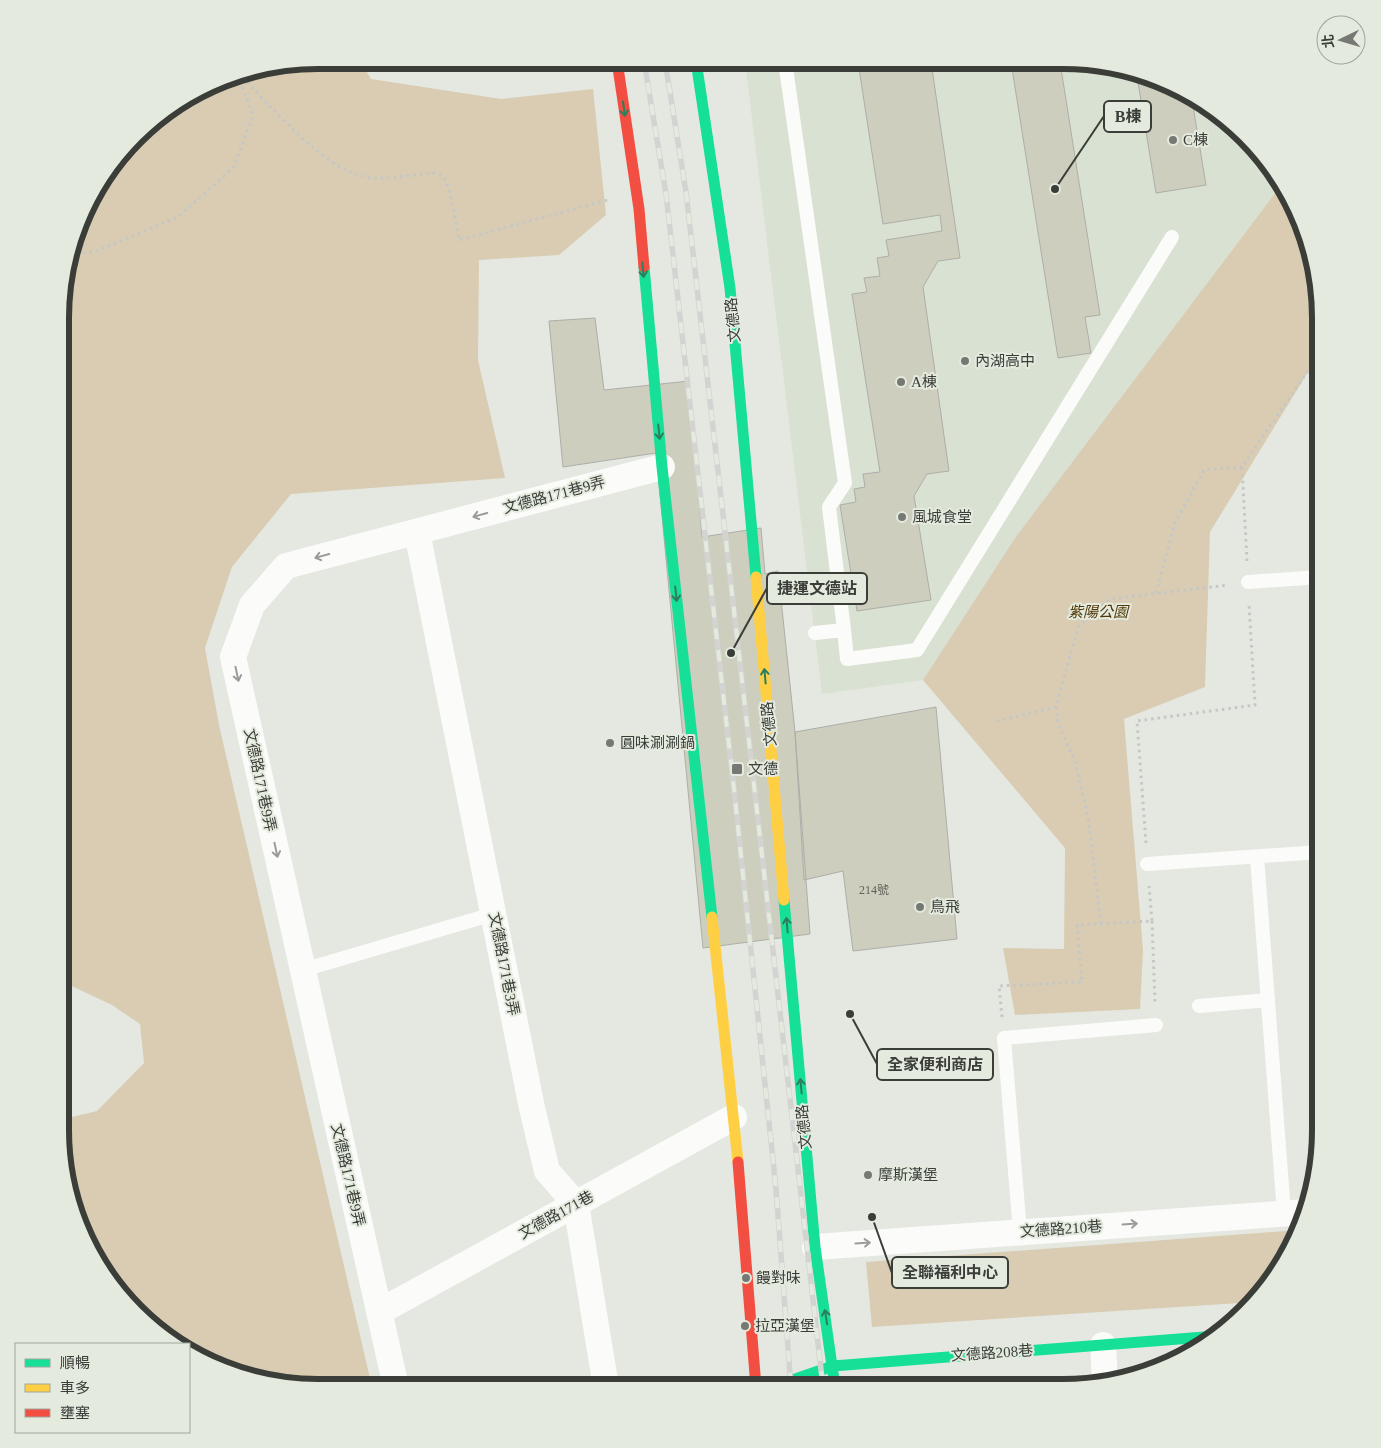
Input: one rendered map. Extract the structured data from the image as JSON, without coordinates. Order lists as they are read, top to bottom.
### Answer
{
  "streets": {
    "main road": ["文德路", "文德路208巷"],
    "street": [
      "文德路171巷9弄",
      "文德路171巷3弄",
      "文德路171巷",
      "文德路210巷"
    ]
  },
  "crossings": [
    ["文德路", "文德路210巷"],
    ["文德路", "文德路208巷"],
    ["文德路171巷9弄", "文德路171巷3弄"],
    ["文德路171巷9弄", "文德路171巷"],
    ["文德路171巷3弄", "文德路171巷"]
  ],
  "one_way": ["文德路210巷"],
  "parks": ["紫陽公園"],
  "places": {
    "other": [
      "C棟",
      "B棟",
      "內湖高中",
      "A棟",
      "風城食堂",
      "捷運文德站",
      "圓味涮涮鍋",
      "鳥飛",
      "全家便利商店",
      "摩斯漢堡",
      "全聯福利中心",
      "饅對味",
      "拉亞漢堡"
    ],
    "transit": ["文德"]
  },
  "house_numbers": ["214號"],
  "legend": ["順暢", "車多", "壅塞"],
  "north": "left"
}
